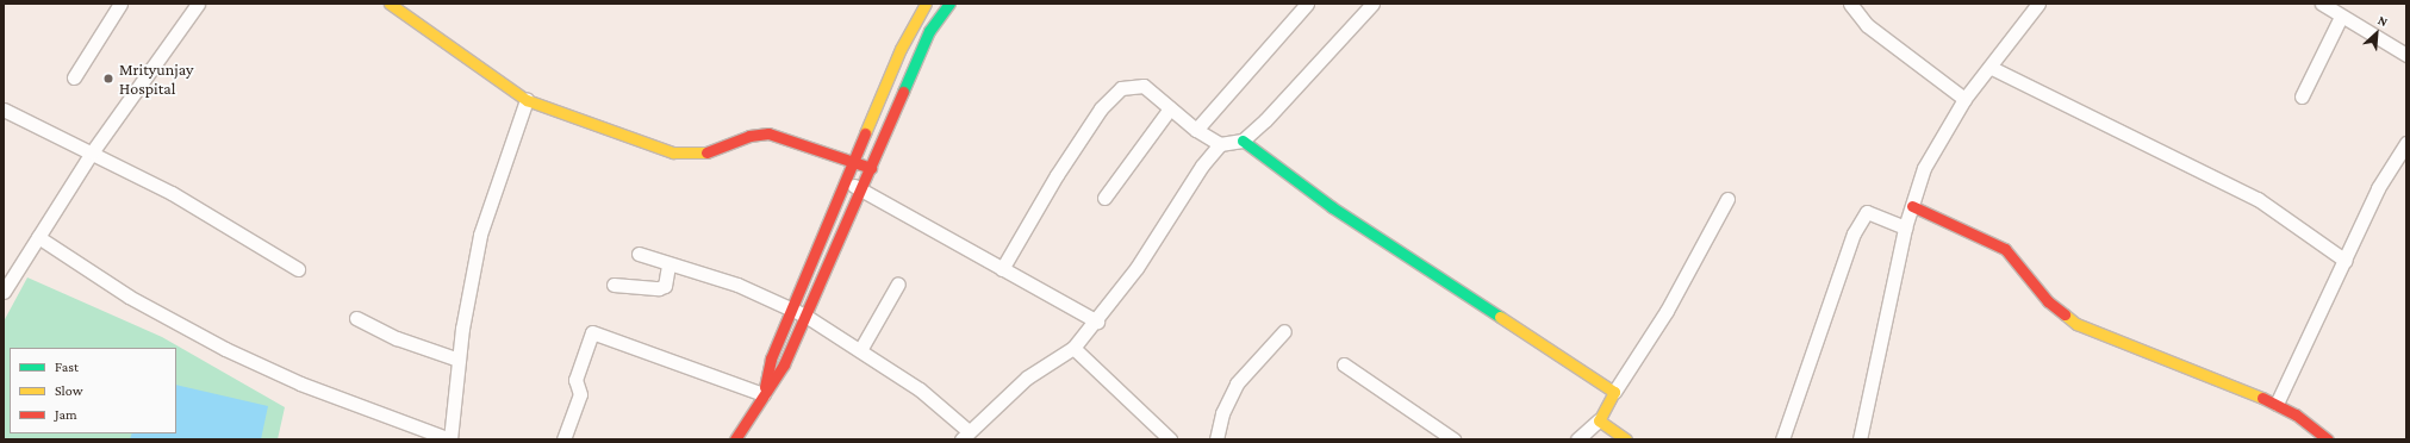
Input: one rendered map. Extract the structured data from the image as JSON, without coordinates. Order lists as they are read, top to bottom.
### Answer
{
  "places": ["Mrityunjay Hospital"],
  "legend": ["Fast", "Slow", "Jam"],
  "north": "top right"
}
